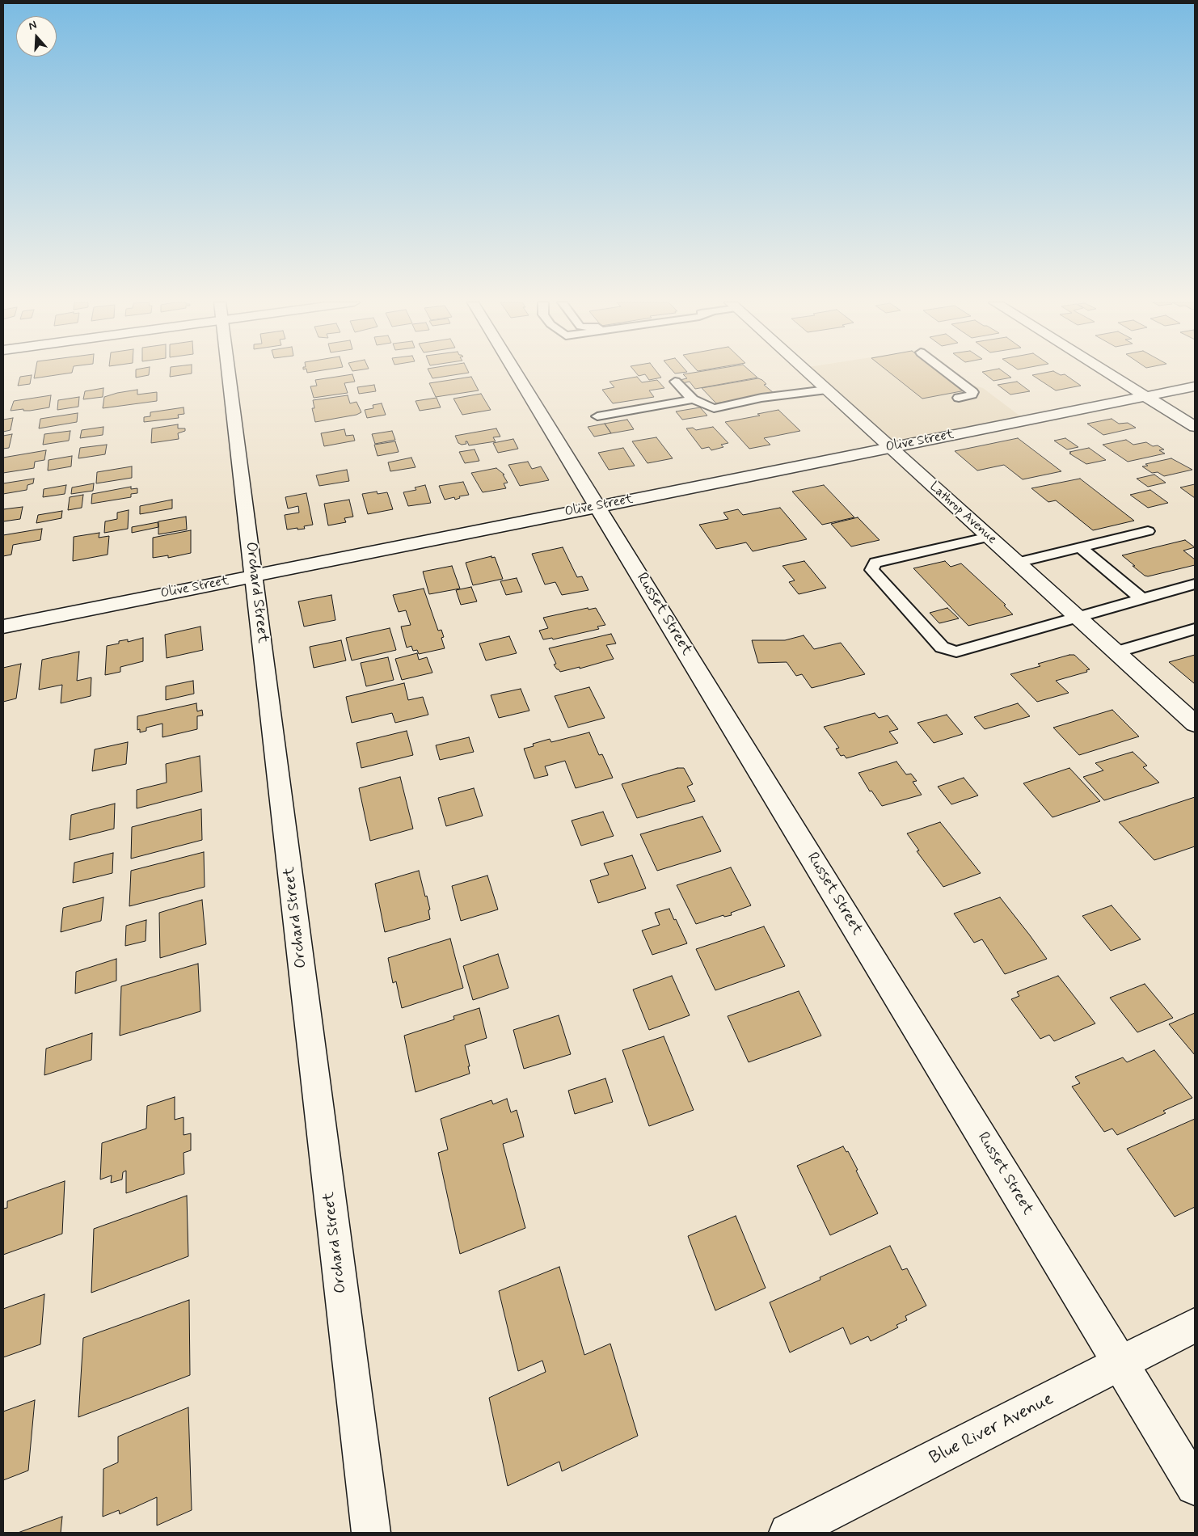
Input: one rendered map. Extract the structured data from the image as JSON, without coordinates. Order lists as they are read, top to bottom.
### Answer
{
  "streets": {
    "street": [
      "Olive Street",
      "Lathrop Avenue",
      "Orchard Street",
      "Russet Street",
      "Blue River Avenue"
    ]
  },
  "crossings": [
    ["Olive Street", "Lathrop Avenue"],
    ["Olive Street", "Orchard Street"],
    ["Olive Street", "Russet Street"],
    ["Russet Street", "Blue River Avenue"]
  ],
  "north": "top"
}
